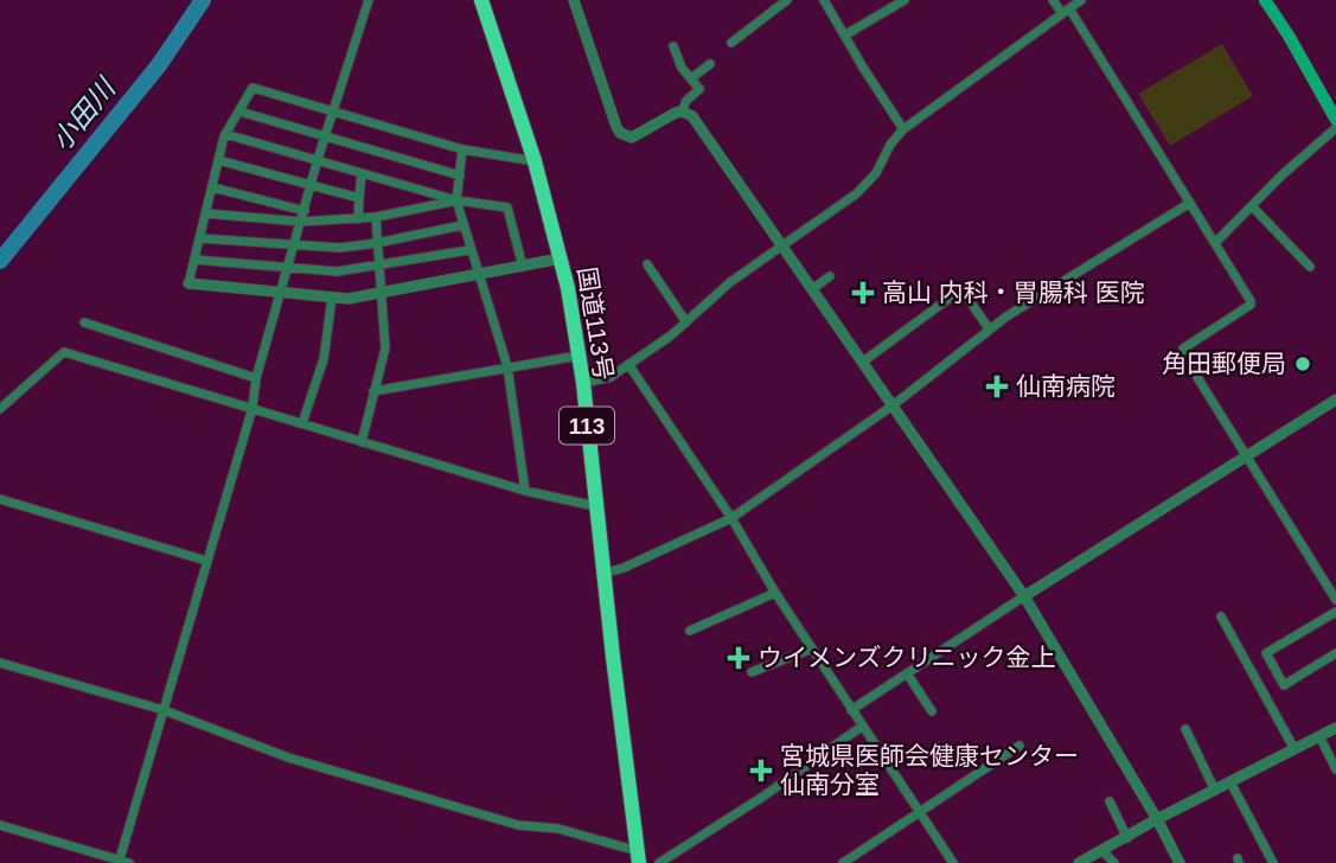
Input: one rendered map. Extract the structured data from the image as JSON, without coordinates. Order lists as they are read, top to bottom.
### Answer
{
  "streets": {
    "highway": ["国道113号", "113"]
  },
  "water": ["小田川"],
  "places": {
    "health": [
      "高山 内科・胃腸科 医院",
      "仙南病院",
      "ウイメンズクリニック金上",
      "宮城県医師会健康センター 仙南分室"
    ],
    "other": ["角田郵便局"]
  }
}
